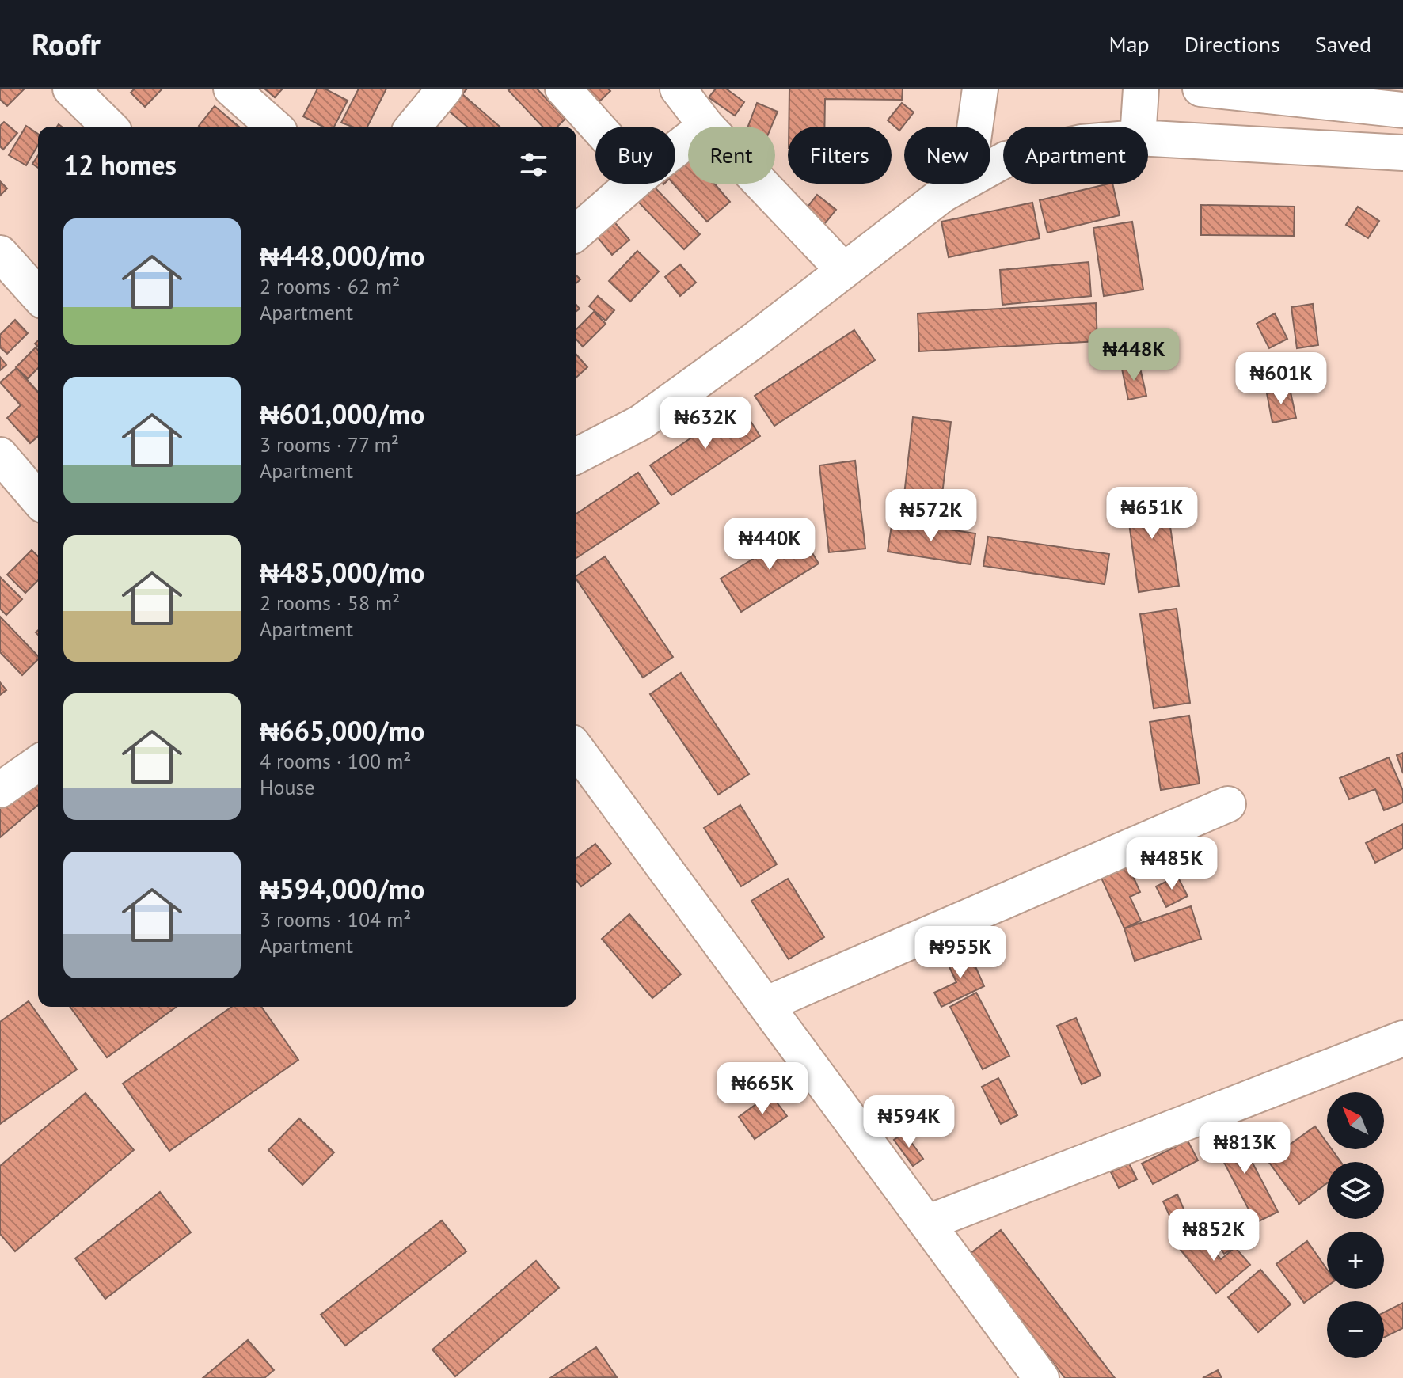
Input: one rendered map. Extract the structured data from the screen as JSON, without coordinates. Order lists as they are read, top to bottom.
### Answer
{
  "north": "top left",
  "page": {
    "header": "Roofr",
    "nav": ["Map", "Directions", "Saved"],
    "chip": [
      "Buy",
      "Rent",
      "Filters",
      "New",
      "Apartment"
    ],
    "heading": "12 homes",
    "list": [
      {
        "name": "₦448,000/mo",
        "note": "2 rooms · 62 m² · Apartment"
      },
      {
        "name": "₦601,000/mo",
        "note": "3 rooms · 77 m² · Apartment"
      },
      {
        "name": "₦485,000/mo",
        "note": "2 rooms · 58 m² · Apartment"
      },
      {
        "name": "₦665,000/mo",
        "note": "4 rooms · 100 m² · House"
      },
      {
        "name": "₦594,000/mo",
        "note": "3 rooms · 104 m² · Apartment"
      }
    ],
    "price": [
      "₦448K",
      "₦601K",
      "₦632K",
      "₦651K",
      "₦572K",
      "₦440K",
      "₦485K",
      "₦955K",
      "₦665K",
      "₦594K",
      "₦813K",
      "₦852K"
    ],
    "map_buttons": ["+", "−"]
  }
}
